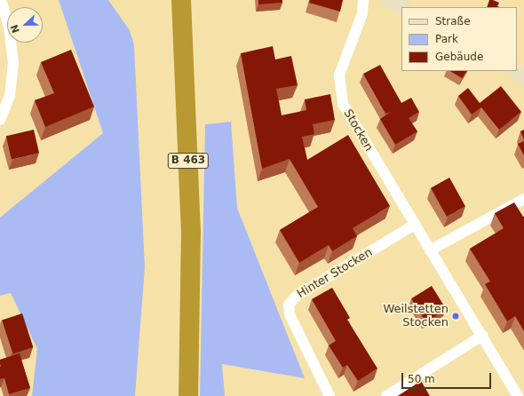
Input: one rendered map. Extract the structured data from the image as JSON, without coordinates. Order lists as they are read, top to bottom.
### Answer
{
  "streets": {
    "highway": ["B 463"],
    "street": ["Stocken", "Hinter Stocken"]
  },
  "crossings": [
    ["Stocken", "Hinter Stocken"]
  ],
  "places": ["Weilstetten Stocken"],
  "legend": ["Straße", "Park", "Gebäude"],
  "scale_bar": "50 m",
  "north": "left"
}
